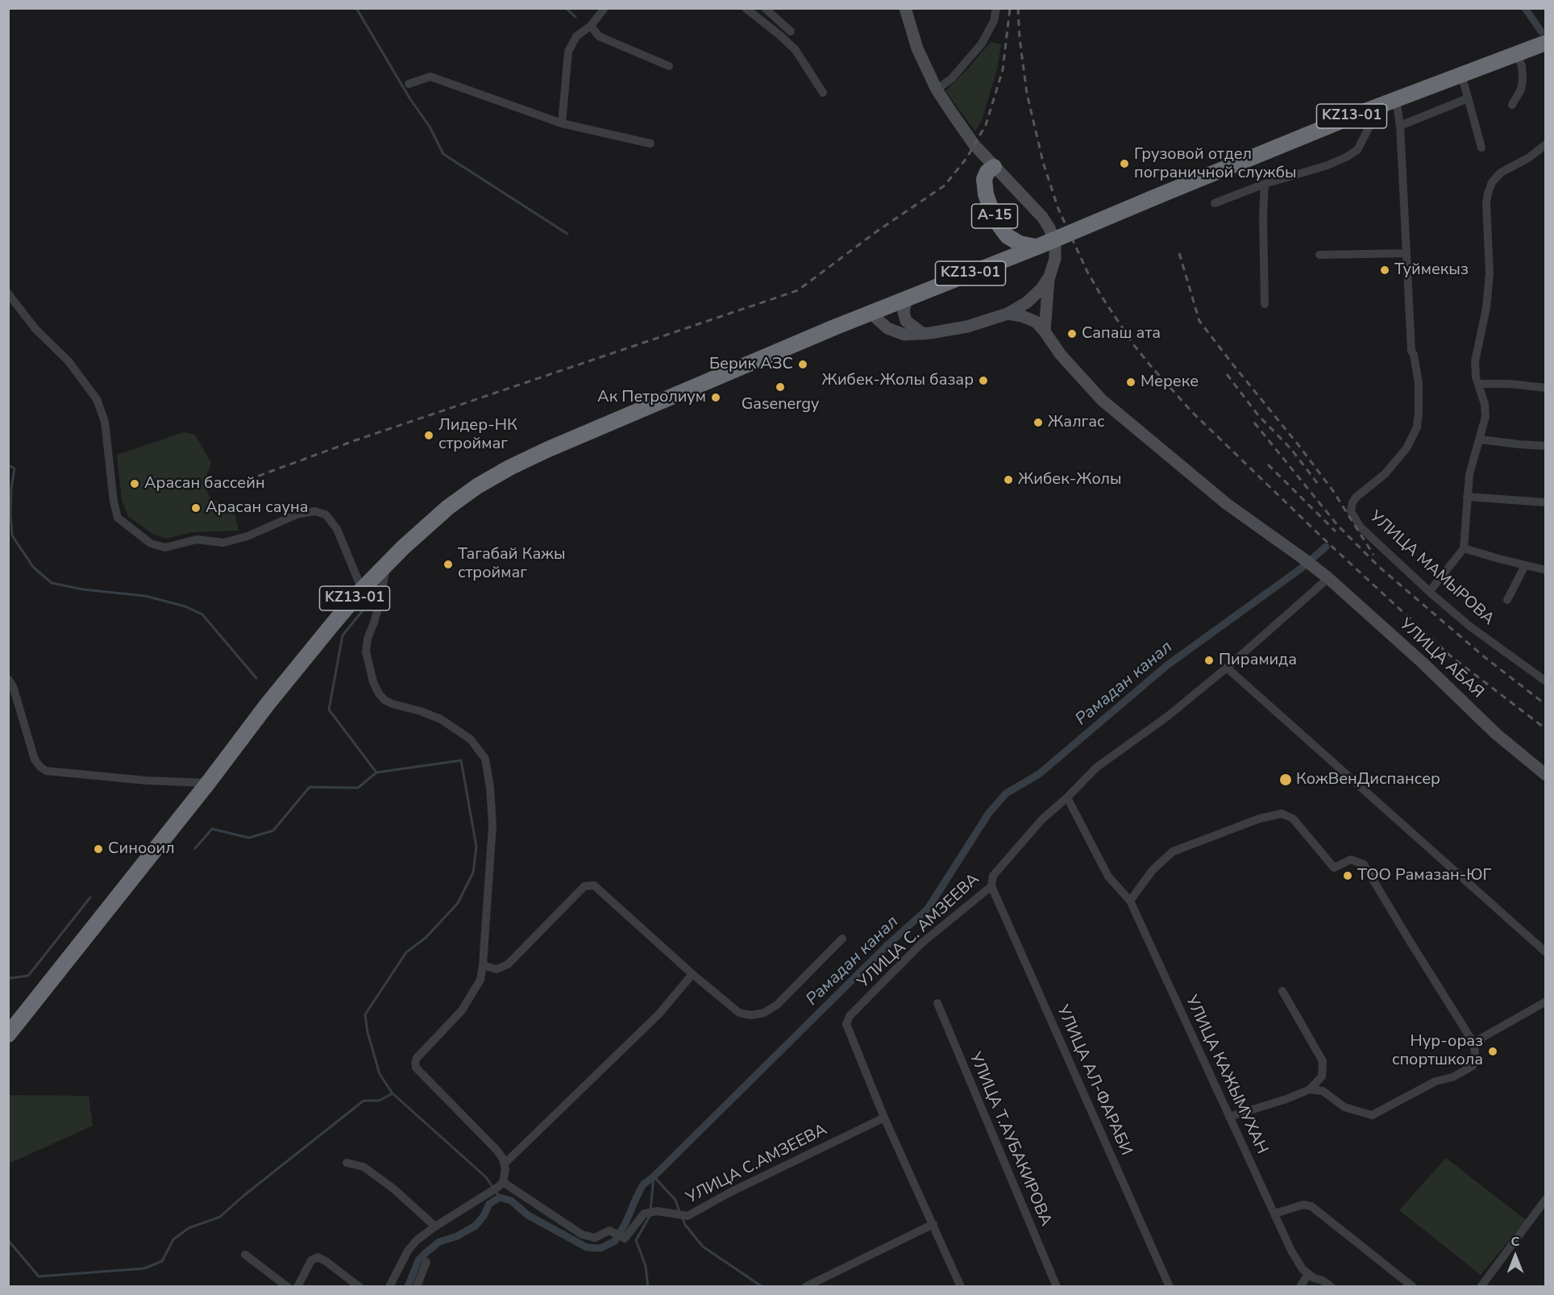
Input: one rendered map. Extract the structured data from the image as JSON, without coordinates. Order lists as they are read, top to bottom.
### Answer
{
  "streets": {
    "highway": ["KZ13-01", "A-15"],
    "main road": ["УЛИЦА АБАЯ"],
    "street": [
      "УЛИЦА МАМЫРОВА",
      "УЛИЦА С. АМЗЕЕВА",
      "УЛИЦА КАЖЫМУХАН",
      "УЛИЦА АЛ-ФАРАБИ",
      "УЛИЦА Т.АУБАКИРОВА",
      "УЛИЦА С.АМЗЕЕВА"
    ]
  },
  "crossings": [
    ["KZ13-01", "A-15"],
    ["KZ13-01", "УЛИЦА МАМЫРОВА"],
    ["УЛИЦА АБАЯ", "УЛИЦА С. АМЗЕЕВА"],
    ["УЛИЦА С. АМЗЕЕВА", "УЛИЦА КАЖЫМУХАН"],
    ["УЛИЦА С. АМЗЕЕВА", "УЛИЦА АЛ-ФАРАБИ"],
    ["УЛИЦА С. АМЗЕЕВА", "УЛИЦА С.АМЗЕЕВА"]
  ],
  "water": ["Рамадан канал"],
  "places": [
    "Грузовой отдел пограничной службы",
    "Туймекыз",
    "Сапаш ата",
    "Берик АЗС",
    "Жибек-Жолы базар",
    "Мереке",
    "Gasenergy",
    "Ак Петролиум",
    "Жалгас",
    "Лидер-НК строймаг",
    "Жибек-Жолы",
    "Арасан бассейн",
    "Арасан сауна",
    "Тагабай Кажы строймаг",
    "Пирамида",
    "КожВенДиспансер",
    "Синооил",
    "ТОО Рамазан-ЮГ",
    "Нур-ораз спортшкола"
  ],
  "north": "top"
}
